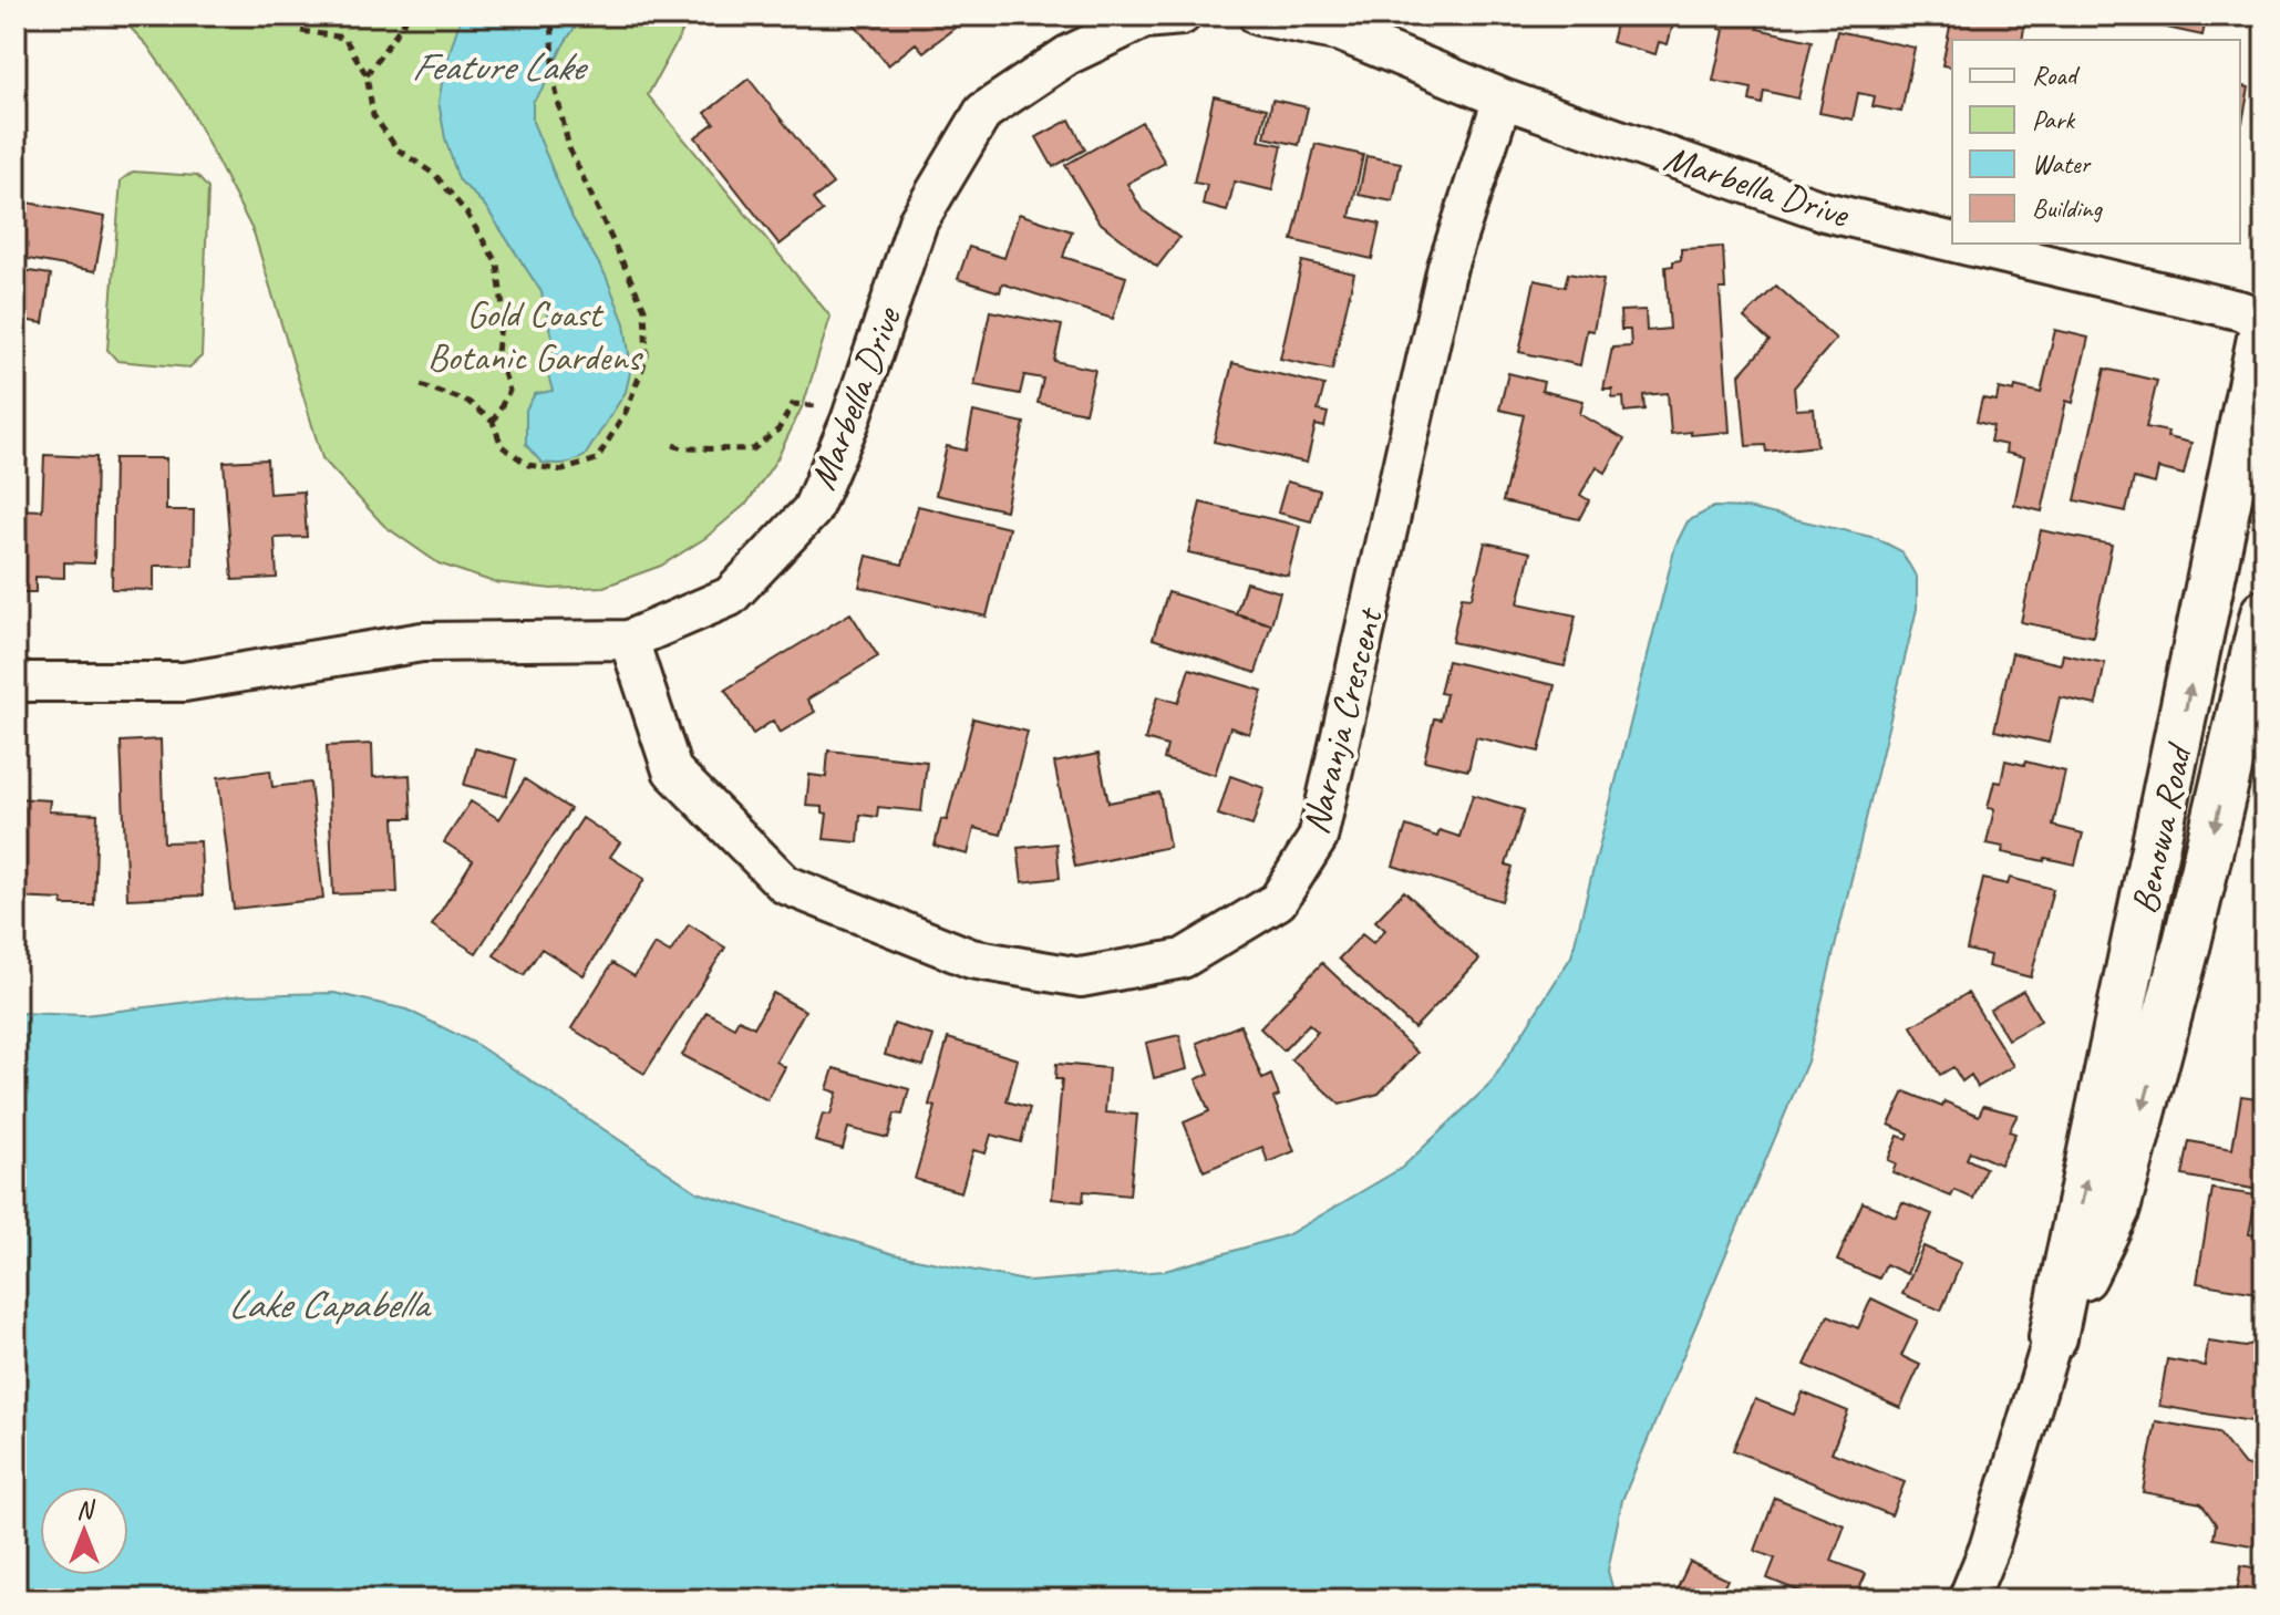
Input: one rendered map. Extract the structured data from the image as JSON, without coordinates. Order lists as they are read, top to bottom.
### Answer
{
  "streets": {
    "street": ["Marbella Drive", "Naranja Crescent", "Benowa Road"]
  },
  "crossings": [
    ["Marbella Drive", "Naranja Crescent"],
    ["Marbella Drive", "Benowa Road"]
  ],
  "water": ["Feature Lake", "Lake Capabella"],
  "parks": ["Gold Coast Botanic Gardens"],
  "legend": [
    "Road",
    "Park",
    "Water",
    "Building"
  ],
  "north": "top"
}
